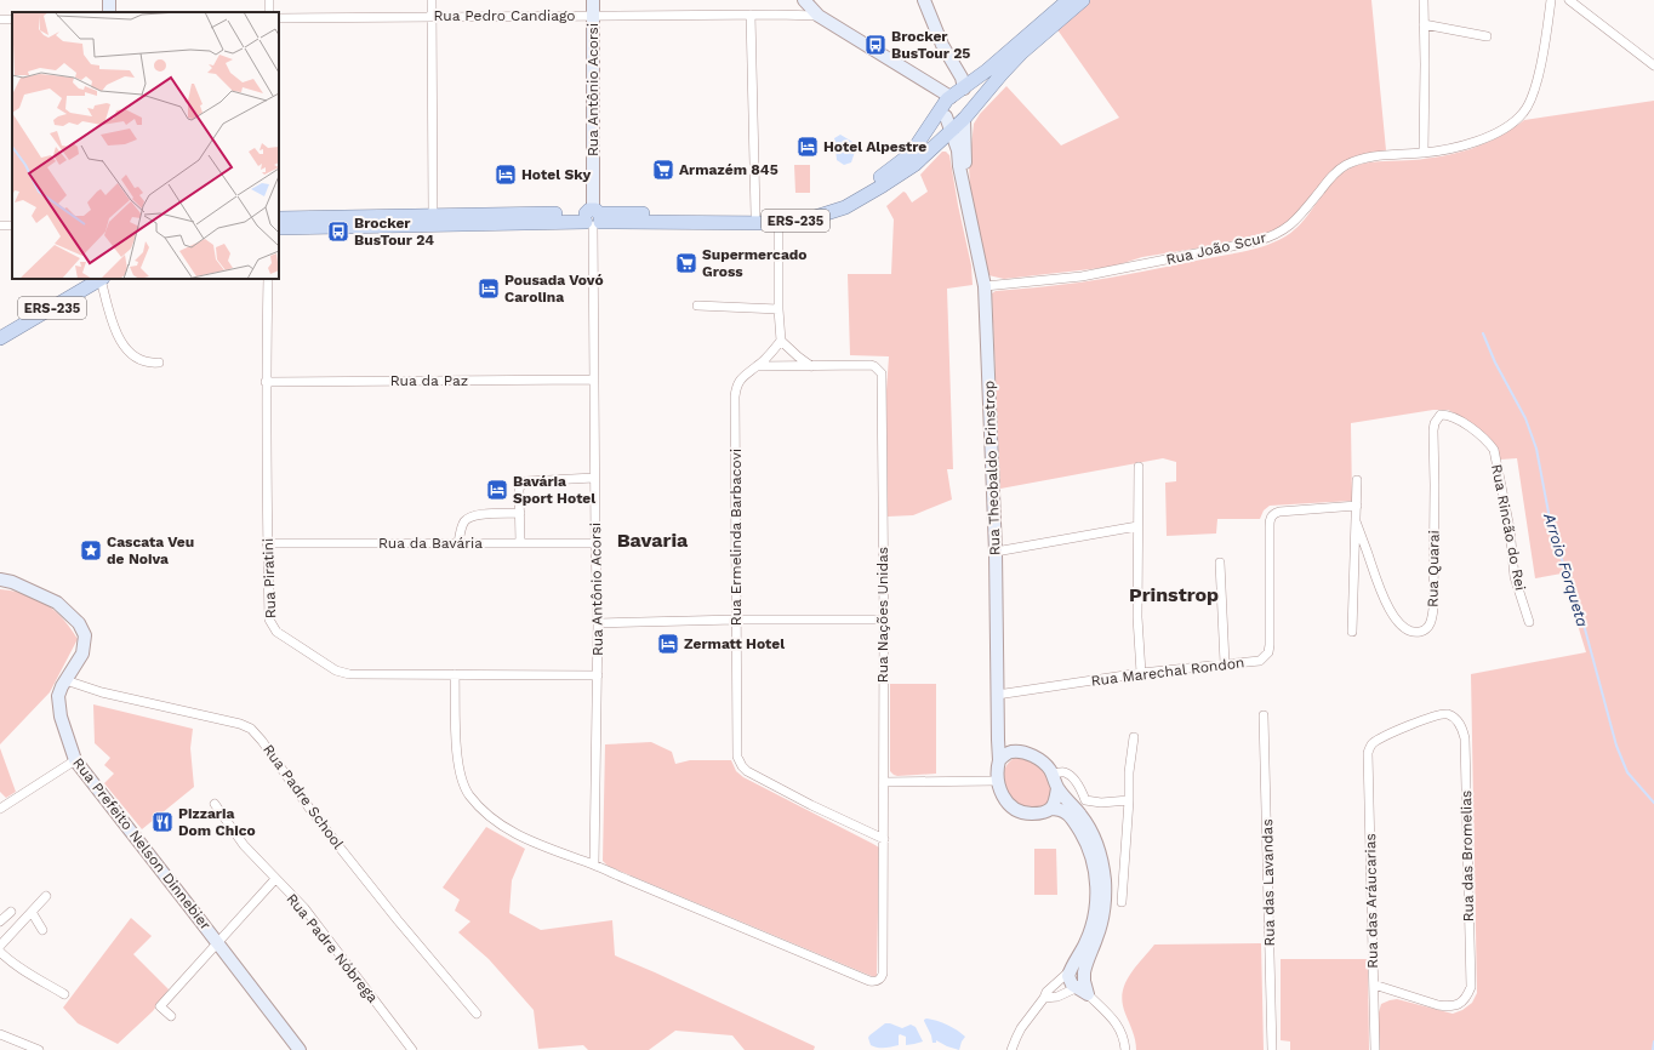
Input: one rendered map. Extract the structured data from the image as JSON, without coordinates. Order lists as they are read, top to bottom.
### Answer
{
  "streets": {
    "main road": ["ERS-235"],
    "street": [
      "Rua Pedro Candiago",
      "Rua Antônio Acorsi",
      "Rua João Scur",
      "Rua da Paz",
      "Rua Theobaldo Prinstrop",
      "Rua Rincão do Rei",
      "Rua Ermelinda Barbacovi",
      "Rua da Bavária",
      "Rua Quarai",
      "Rua Piratini",
      "Rua Nações Unidas",
      "Rua Marechal Rondon",
      "Rua Padre School",
      "Rua Prefeito Nelson Dinnebier",
      "Rua das Bromelias",
      "Rua das Lavandas",
      "Rua das Aráucarias",
      "Rua Padre Nóbrega"
    ]
  },
  "crossings": [
    ["Rua Pedro Candiago", "Rua Antônio Acorsi"],
    ["Rua Antônio Acorsi", "ERS-235"],
    ["Rua Antônio Acorsi", "Rua da Paz"],
    ["Rua Antônio Acorsi", "Rua da Bavária"],
    ["Rua Antônio Acorsi", "Rua Piratini"],
    ["Rua Antônio Acorsi", "Rua Nações Unidas"],
    ["ERS-235", "Rua Theobaldo Prinstrop"],
    ["Rua João Scur", "Rua Theobaldo Prinstrop"],
    ["Rua da Paz", "Rua Piratini"],
    ["Rua Theobaldo Prinstrop", "Rua Marechal Rondon"],
    ["Rua Rincão do Rei", "Rua Quarai"],
    ["Rua Ermelinda Barbacovi", "Rua Nações Unidas"],
    ["Rua da Bavária", "Rua Piratini"],
    ["Rua Padre School", "Rua Prefeito Nelson Dinnebier"],
    ["Rua das Bromelias", "Rua das Aráucarias"]
  ],
  "districts": ["Bavaria", "Prinstrop"],
  "water": ["Arroio Forqueta"],
  "places": {
    "bus stop": ["Brocker BusTour 25", "Brocker BusTour 24"],
    "hotel": [
      "Hotel Alpestre",
      "Hotel Sky",
      "Pousada Vovó Carolina",
      "Bavária Sport Hotel",
      "Zermatt Hotel"
    ],
    "supermarket": ["Armazém 845", "Supermercado Gross"],
    "place": ["Cascata Veu de Noiva"],
    "restaurant": ["Pizzaria Dom Chico"]
  }
}
